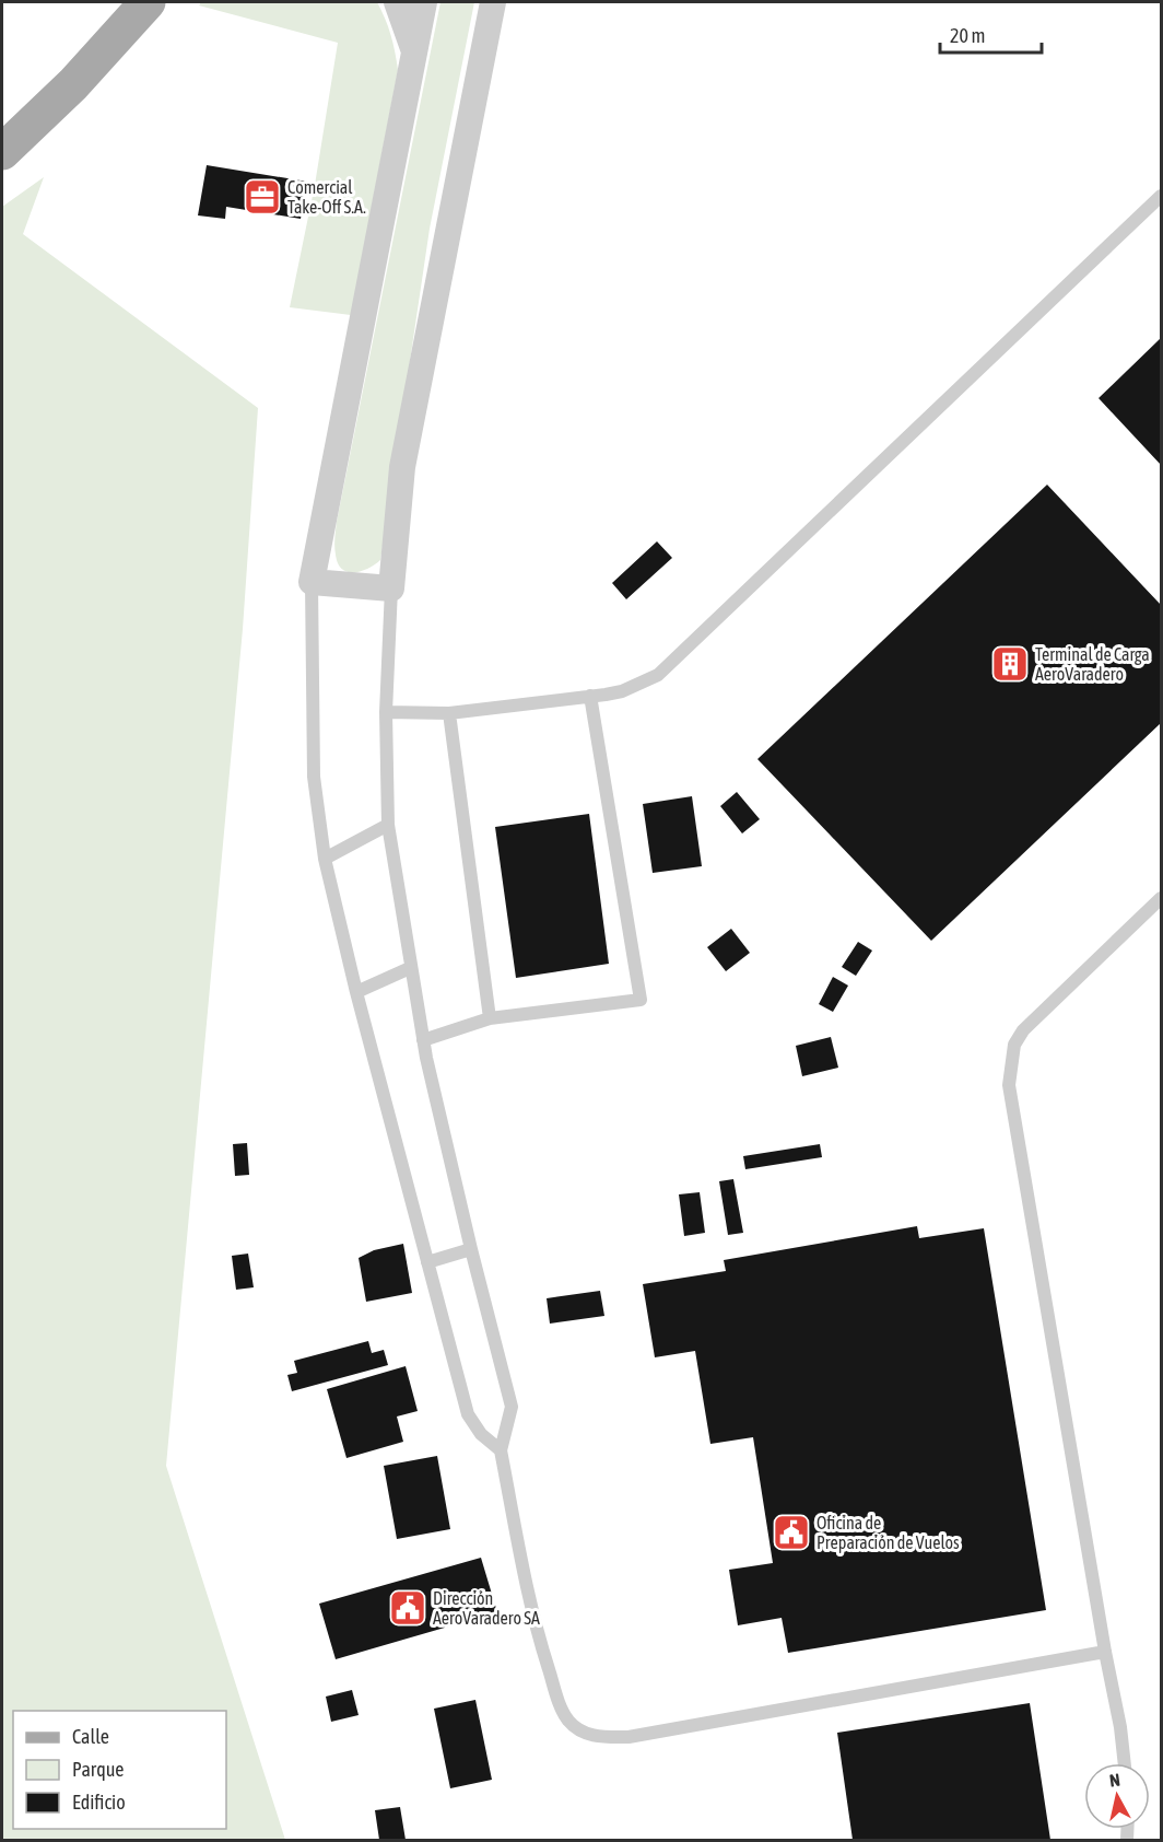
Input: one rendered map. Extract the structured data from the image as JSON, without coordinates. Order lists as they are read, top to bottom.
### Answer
{
  "places": {
    "office": ["Comercial Take-Off S.A."],
    "building": ["Terminal de Carga AeroVaradero"],
    "public building": ["Oficina de Preparación de Vuelos", "Dirección AeroVaradero SA"]
  },
  "legend": ["Calle", "Parque", "Edificio"],
  "scale_bar": "20 m",
  "north": "top"
}
